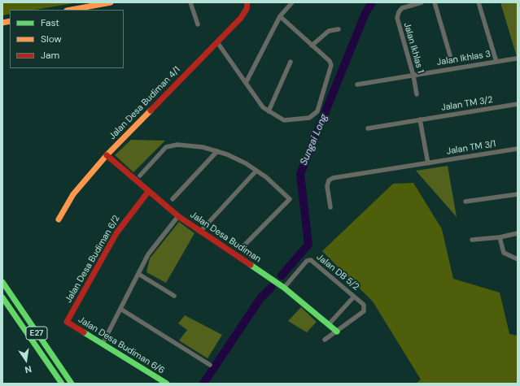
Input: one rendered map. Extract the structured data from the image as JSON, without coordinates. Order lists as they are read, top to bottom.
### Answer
{
  "streets": {
    "main road": [
      "Jalan Desa Budiman 4/1",
      "Jalan Desa Budiman",
      "Jalan Desa Budiman 6/2",
      "E27",
      "Jalan Desa Budiman 6/6"
    ],
    "street": [
      "Jalan Ikhlas 1",
      "Jalan Ikhlas 3",
      "Jalan TM 3/2",
      "Jalan TM 3/1",
      "Jalan DB 5/2"
    ]
  },
  "crossings": [
    ["Jalan Ikhlas 1", "Jalan Ikhlas 3"],
    ["Jalan Desa Budiman 4/1", "Jalan Desa Budiman"],
    ["Jalan Desa Budiman", "Jalan Desa Budiman 6/2"],
    ["Jalan Desa Budiman", "Jalan DB 5/2"],
    ["Jalan Desa Budiman 6/2", "Jalan Desa Budiman 6/6"]
  ],
  "water": ["Sungai Long"],
  "legend": ["Fast", "Slow", "Jam"],
  "north": "bottom"
}
